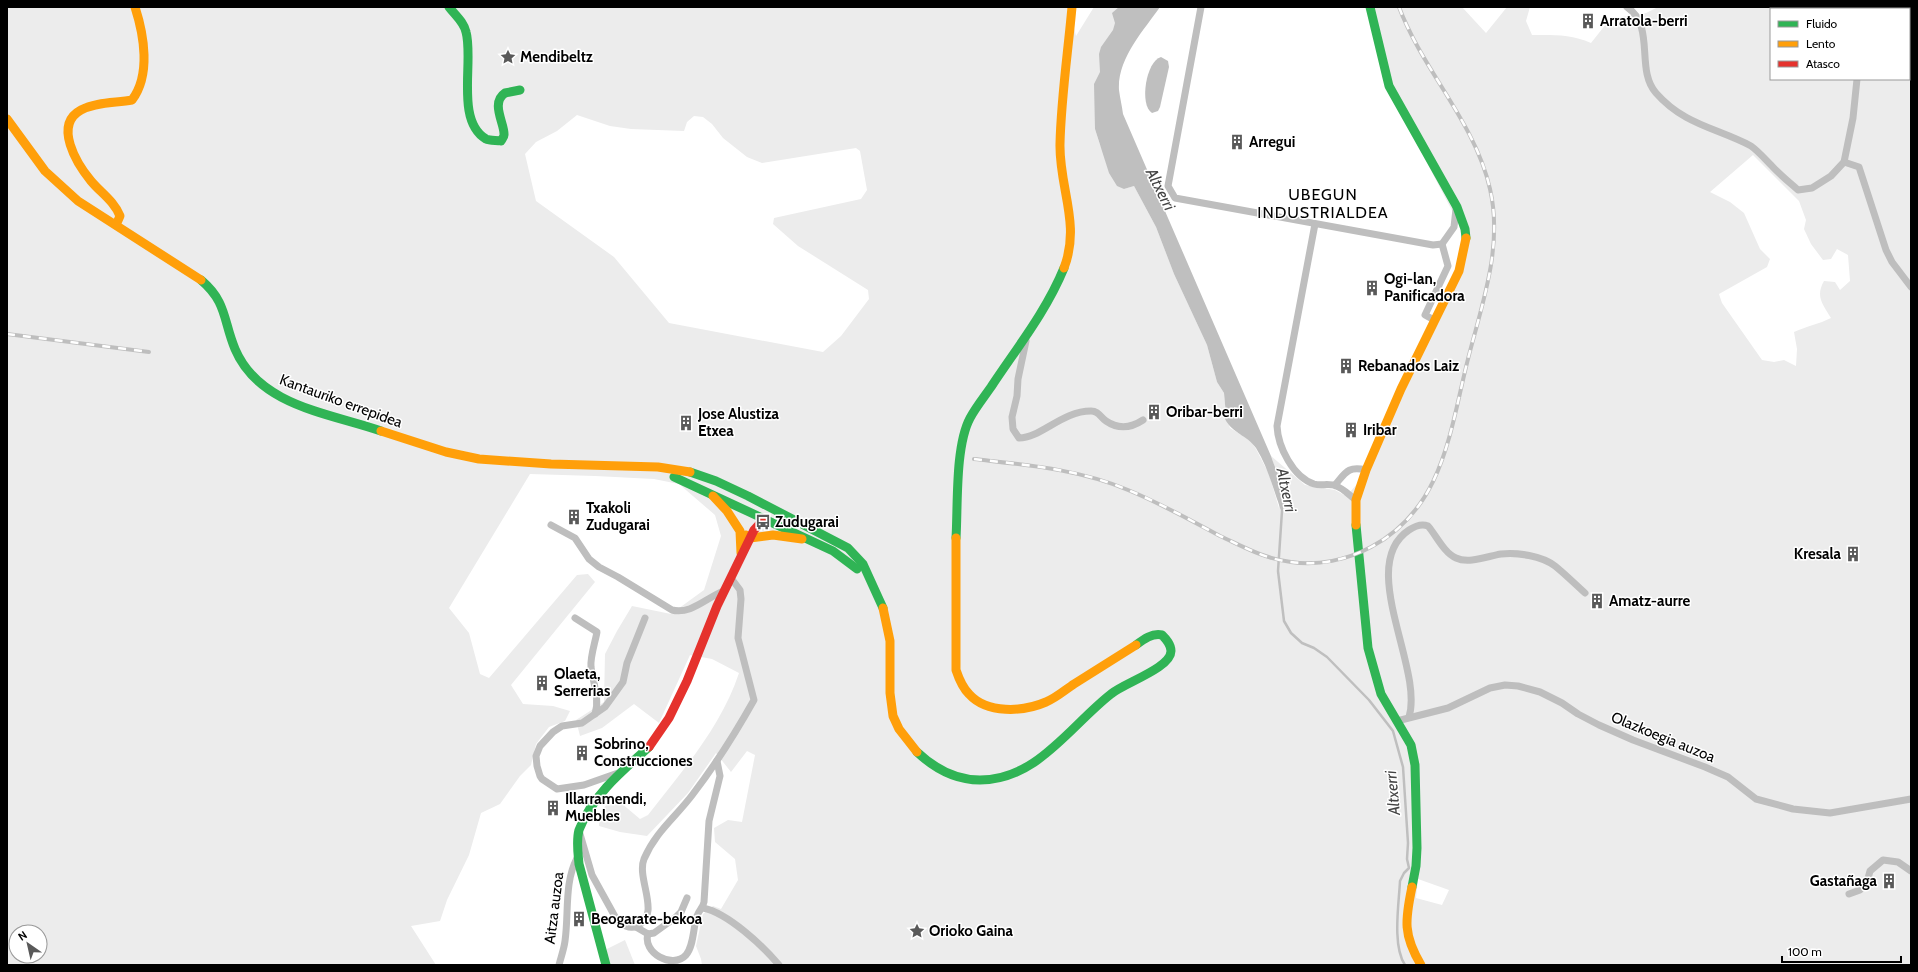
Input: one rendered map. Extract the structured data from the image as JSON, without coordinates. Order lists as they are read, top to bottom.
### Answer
{
  "streets": {
    "main road": ["Kantauriko errepidea"],
    "street": ["Olazkoegia auzoa", "Aitza auzoa"]
  },
  "districts": ["UBEGUN INDUSTRIALDEA"],
  "water": ["Altxerri"],
  "places": {
    "building": [
      "Arratola-berri",
      "Arregui",
      "Ogi-lan, Panificadora",
      "Rebanados Laiz",
      "Oribar-berri",
      "Jose Alustiza Etxea",
      "Iribar",
      "Txakoli Zudugarai",
      "Kresala",
      "Amatz-aurre",
      "Olaeta, Serrerias",
      "Sobrino, Construcciones",
      "Illarramendi, Muebles",
      "Gastañaga",
      "Beogarate-bekoa"
    ],
    "place": ["Mendibeltz", "Orioko Gaina"],
    "bus stop": ["Zudugarai"]
  },
  "legend": ["Fluido", "Lento", "Atasco"],
  "scale_bar": "100 m",
  "north": "top left"
}
